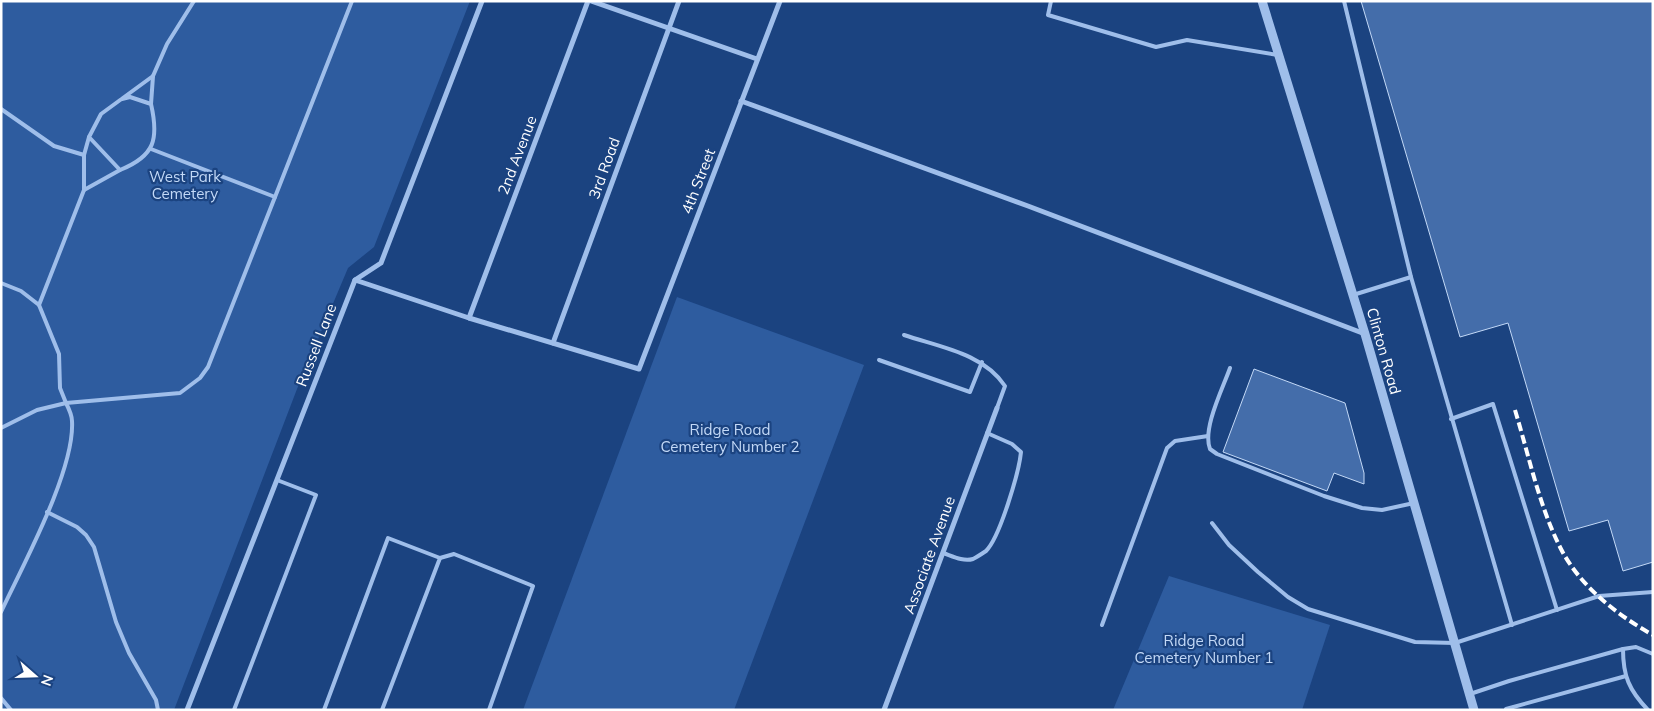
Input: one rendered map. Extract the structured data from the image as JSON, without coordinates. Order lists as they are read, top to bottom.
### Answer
{
  "streets": {
    "street": [
      "2nd Avenue",
      "3rd Road",
      "4th Street",
      "Russell Lane",
      "Clinton Road",
      "Associate Avenue"
    ]
  },
  "crossings": [
    ["3rd Road", "4th Street"]
  ],
  "parks": ["West Park Cemetery", "Ridge Road Cemetery Number 2", "Ridge Road Cemetery Number 1"],
  "north": "right"
}
